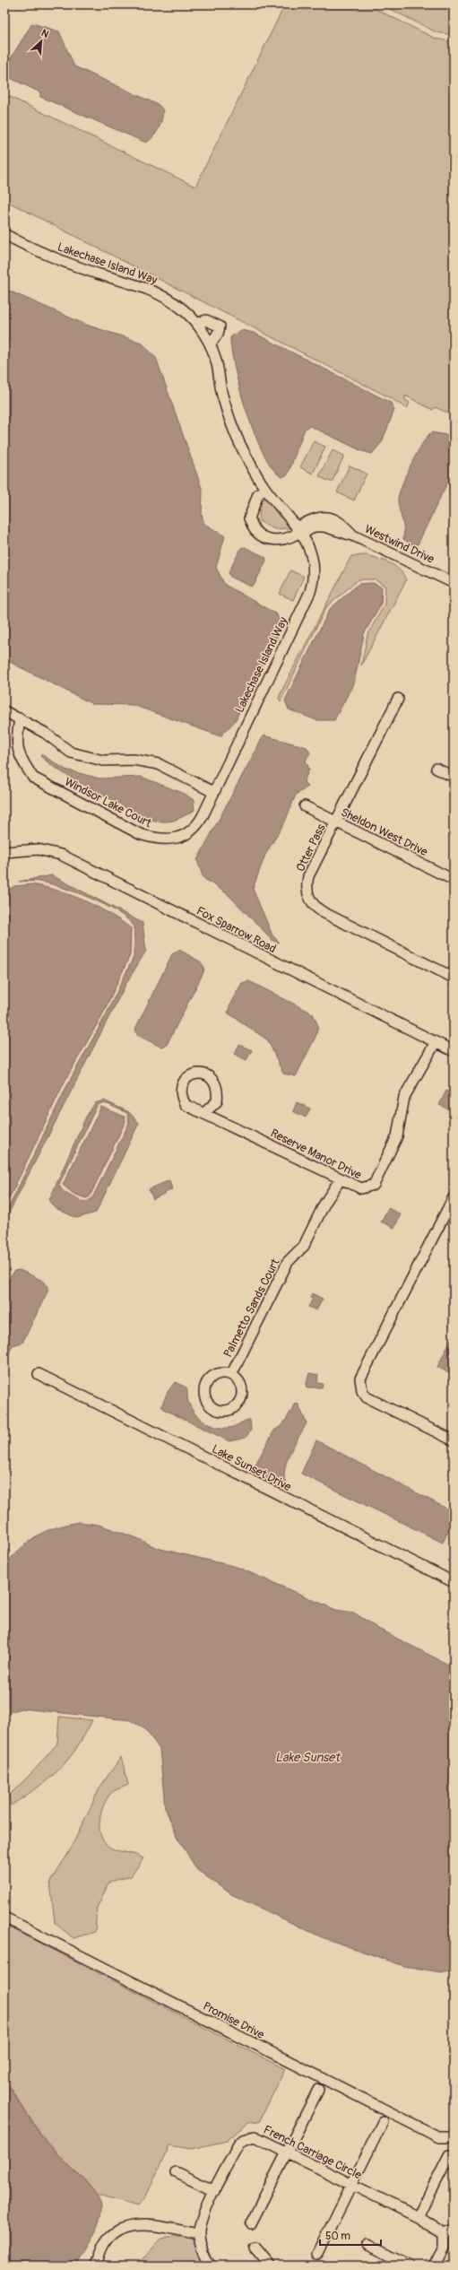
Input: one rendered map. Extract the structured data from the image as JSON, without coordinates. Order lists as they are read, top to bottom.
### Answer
{
  "streets": {
    "street": [
      "Lakechase Island Way",
      "Westwind Drive",
      "Windsor Lake Court",
      "Sheldon West Drive",
      "Otter Pass",
      "Fox Sparrow Road",
      "Reserve Manor Drive",
      "Palmetto Sands Court",
      "Lake Sunset Drive",
      "Promise Drive",
      "French Carriage Circle"
    ]
  },
  "crossings": [
    ["Lakechase Island Way", "Westwind Drive"],
    ["Lakechase Island Way", "Windsor Lake Court"],
    ["Sheldon West Drive", "Otter Pass"],
    ["Fox Sparrow Road", "Reserve Manor Drive"],
    ["Reserve Manor Drive", "Palmetto Sands Court"]
  ],
  "water": ["Lake Sunset"],
  "scale_bar": "50 m",
  "north": "top right"
}
